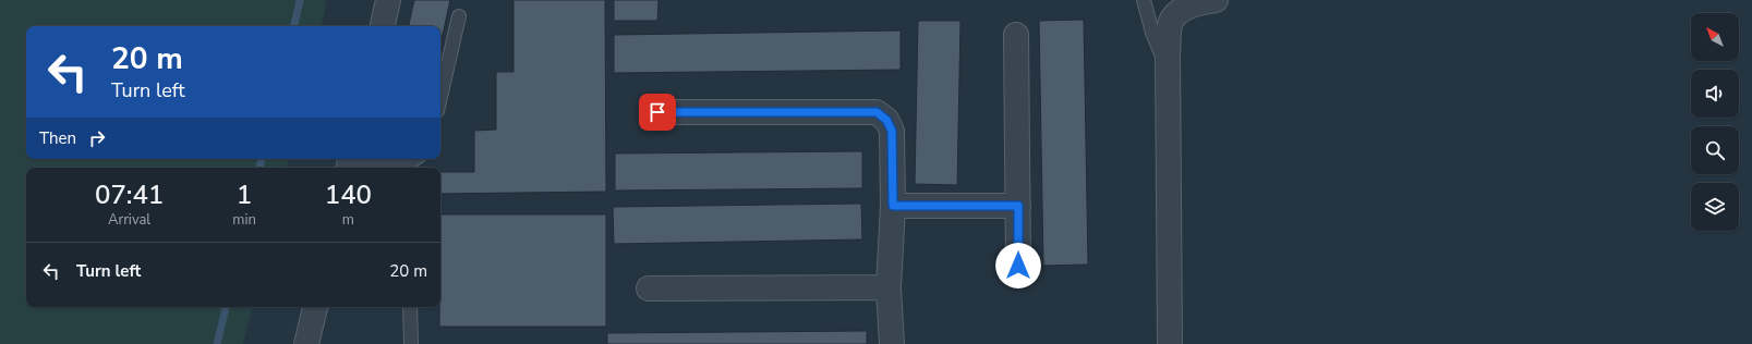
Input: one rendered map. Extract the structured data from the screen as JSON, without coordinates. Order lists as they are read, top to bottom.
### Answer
{
  "north": "top left",
  "page": {
    "turn": ["20 m", "Turn left"],
    "then": "Then",
    "eta": [
      "07:41",
      "Arrival",
      "1",
      "min",
      "140",
      "m"
    ],
    "list": [
      {
        "name": "Turn left",
        "value": "20 m"
      }
    ]
  }
}
